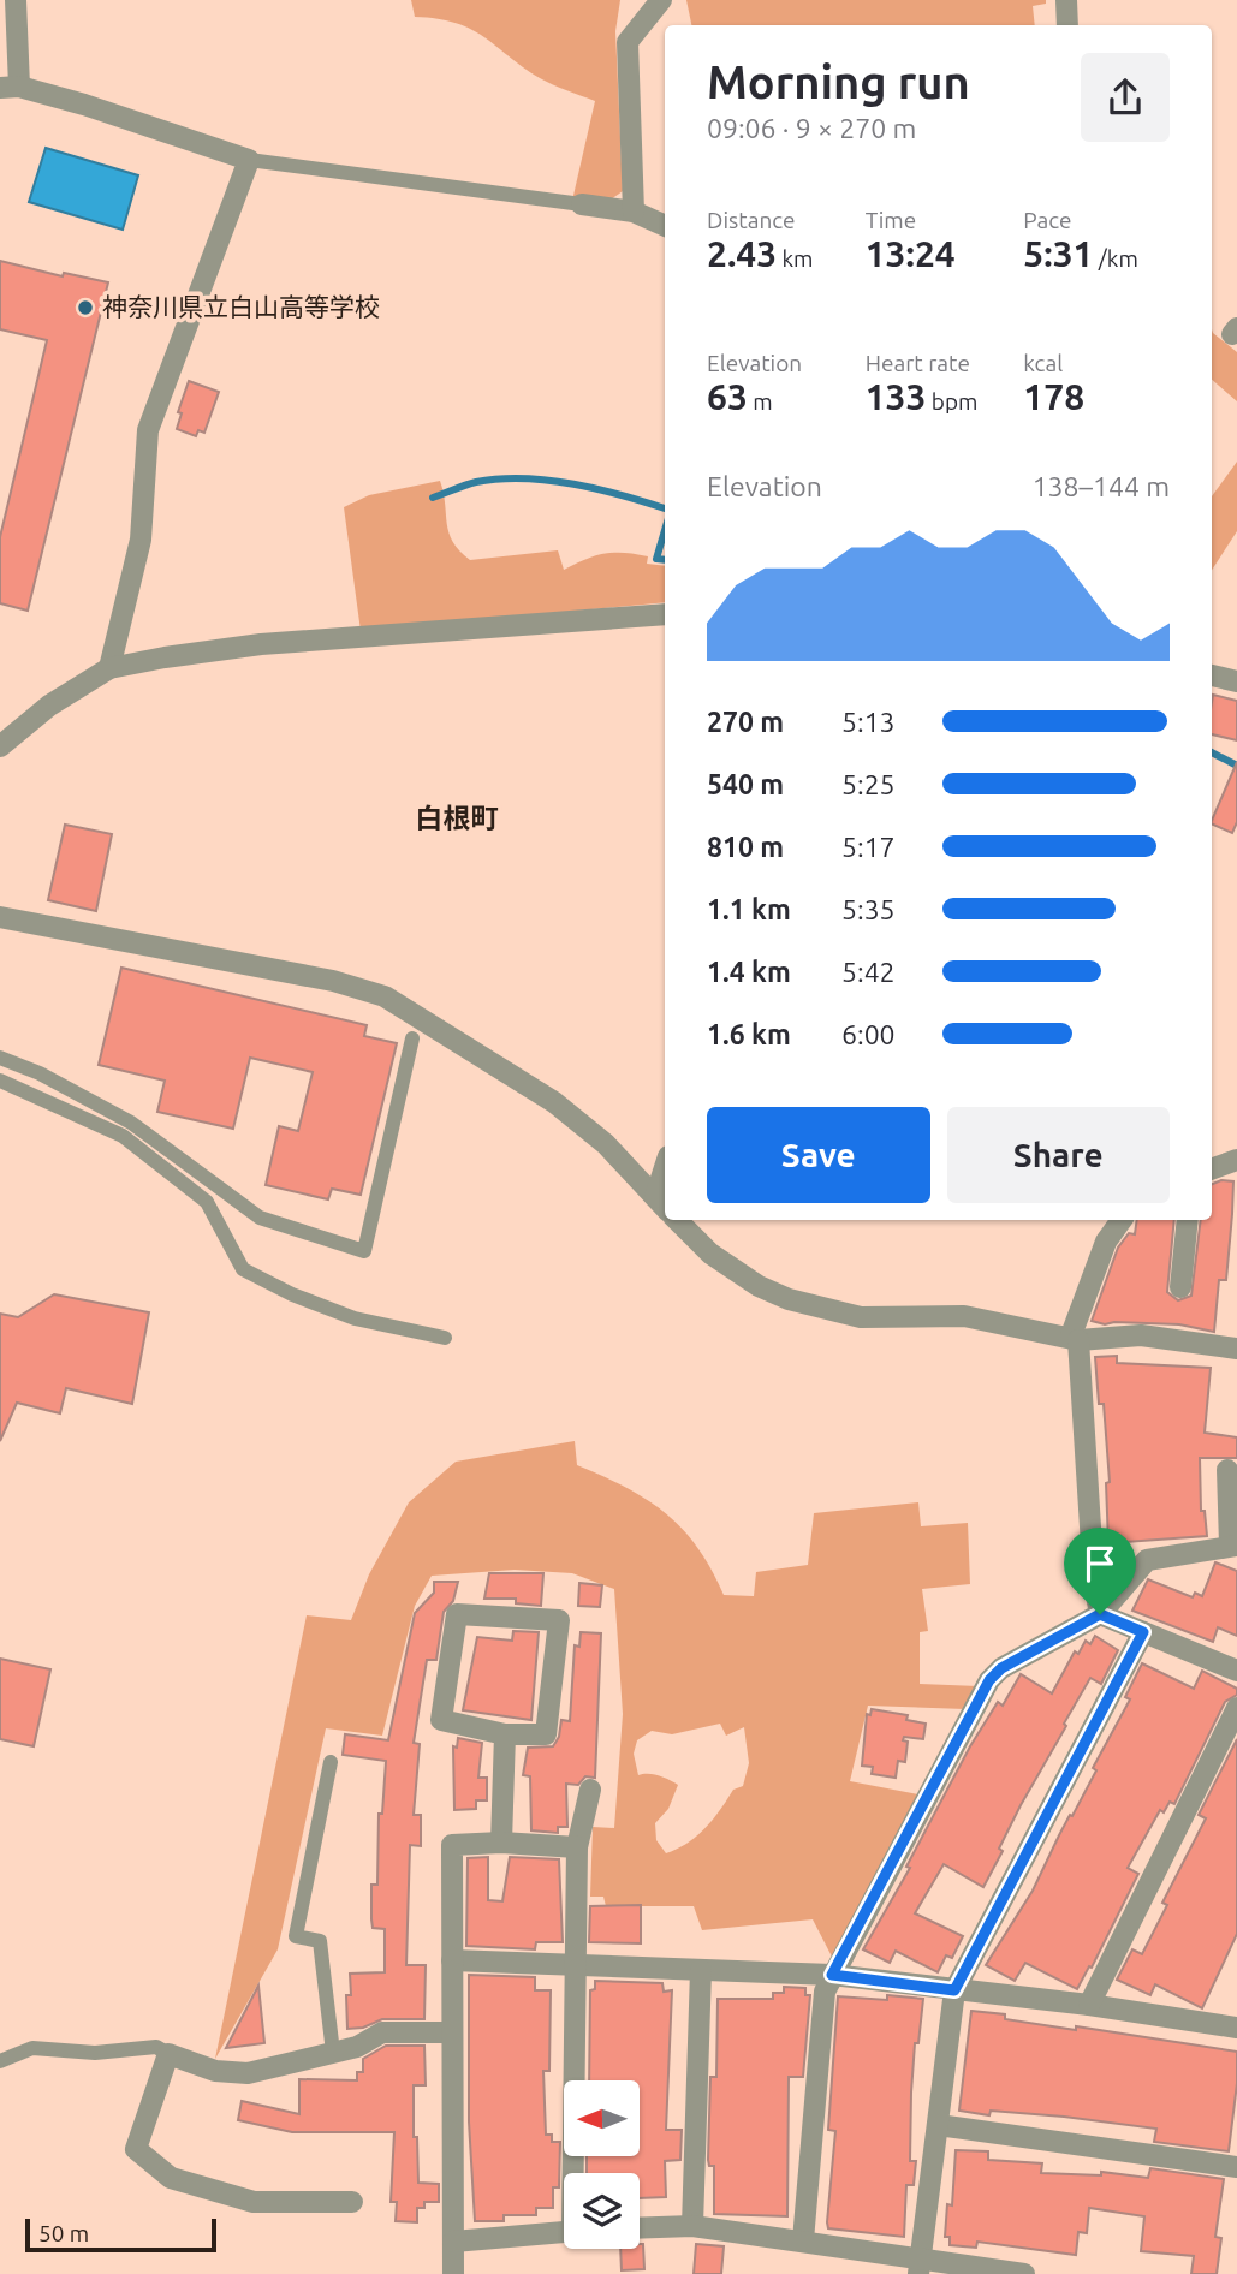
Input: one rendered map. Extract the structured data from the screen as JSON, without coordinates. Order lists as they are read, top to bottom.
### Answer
{
  "districts": ["白根町"],
  "places": ["神奈川県立白山高等学校"],
  "scale_bar": "50 m",
  "north": "left",
  "page": {
    "heading": ["Morning run", "09:06 · 9 × 270 m"],
    "stats": [
      ["Distance", "2.43 km"],
      ["Time", "13:24"],
      ["Pace", "5:31 /km"],
      ["Elevation", "63 m"],
      ["Heart rate", "133 bpm"],
      ["kcal", "178"]
    ],
    "chart": ["Elevation", "138–144 m"],
    "list": [
      {
        "name": "270 m",
        "note": "5:13"
      },
      {
        "name": "540 m",
        "note": "5:25"
      },
      {
        "name": "810 m",
        "note": "5:17"
      },
      {
        "name": "1.1 km",
        "note": "5:35"
      },
      {
        "name": "1.4 km",
        "note": "5:42"
      },
      {
        "name": "1.6 km",
        "note": "6:00"
      }
    ],
    "buttons": ["Save", "Share"],
    "scale": "50 m"
  }
}
